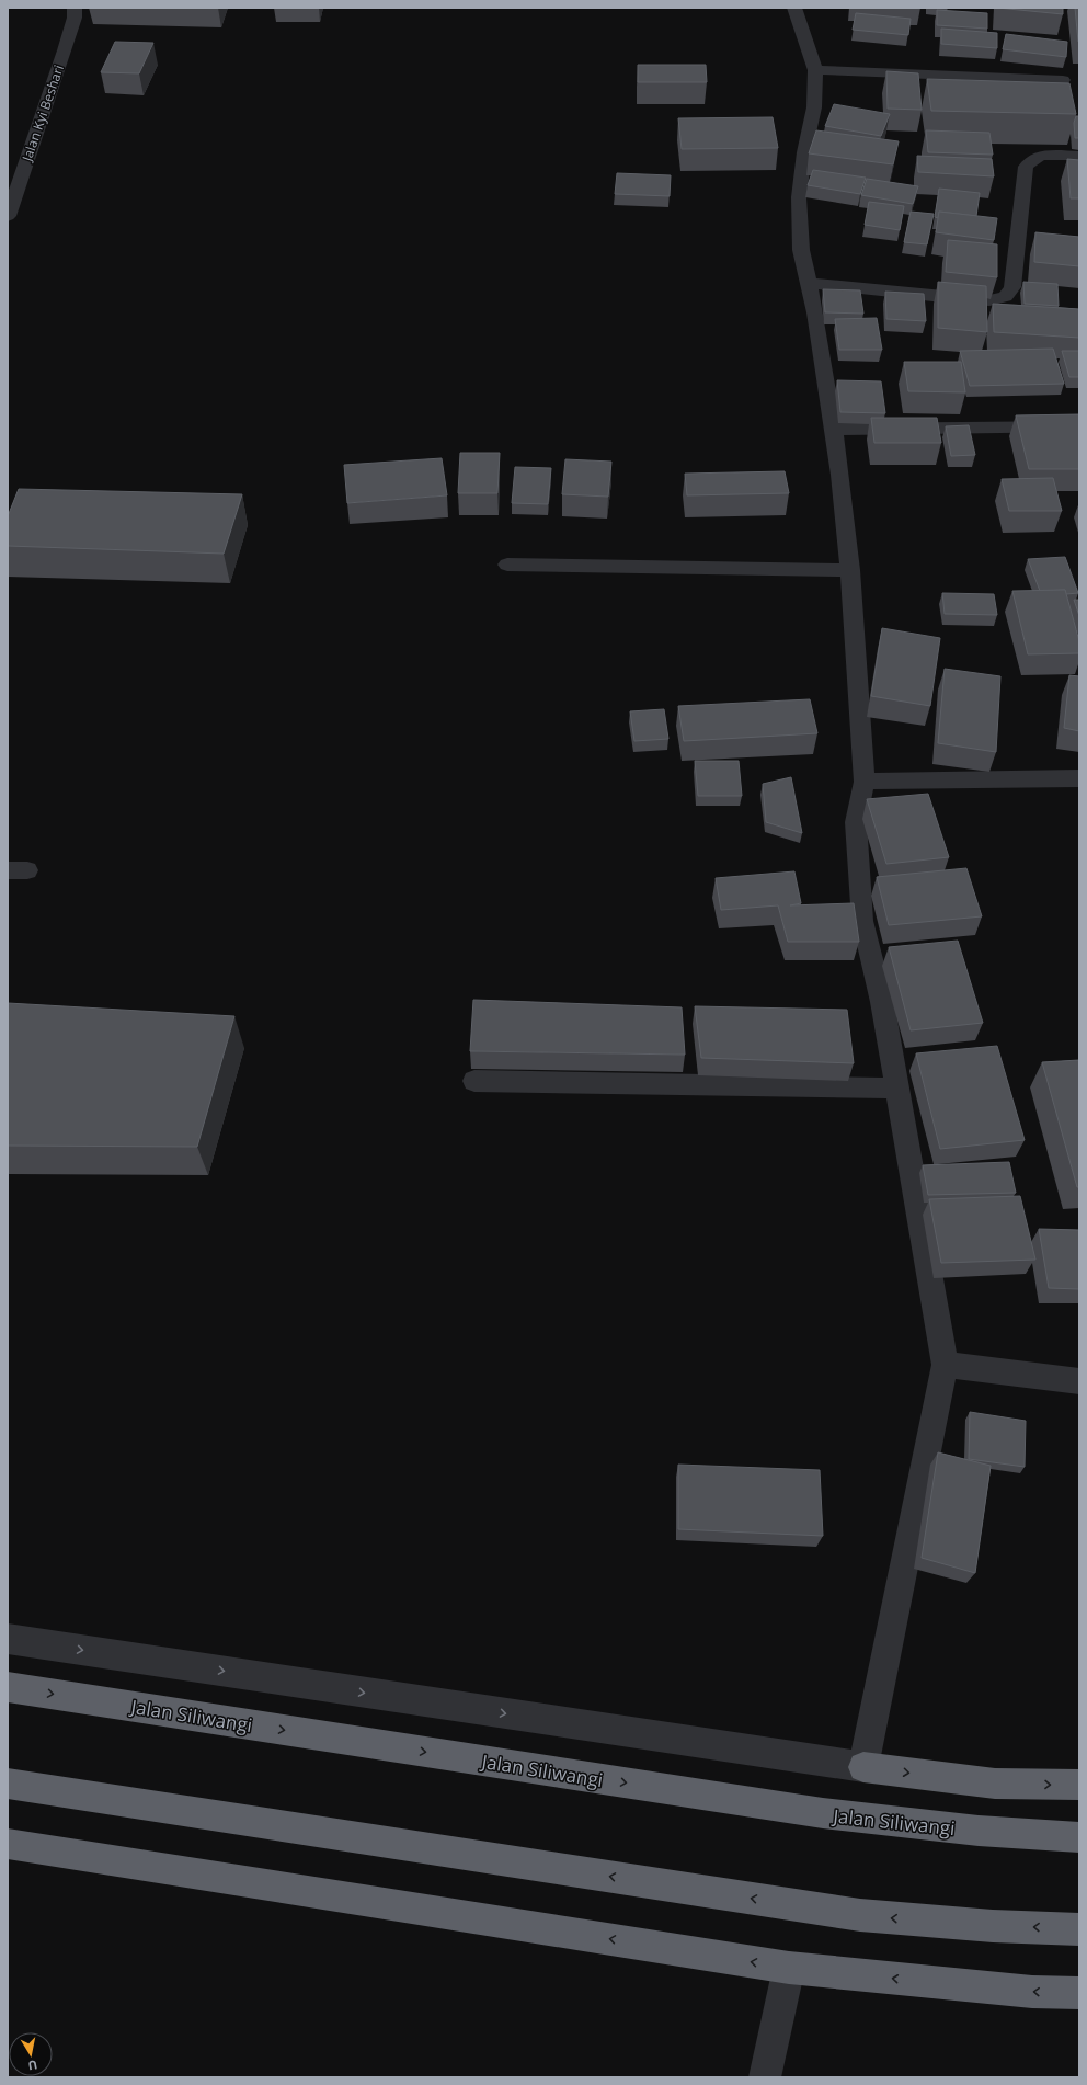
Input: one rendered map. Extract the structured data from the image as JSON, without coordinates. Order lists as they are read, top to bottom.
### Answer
{
  "streets": {
    "highway": ["Jalan Siliwangi"],
    "street": ["Jalan Kyi Beshari"]
  },
  "north": "bottom"
}
